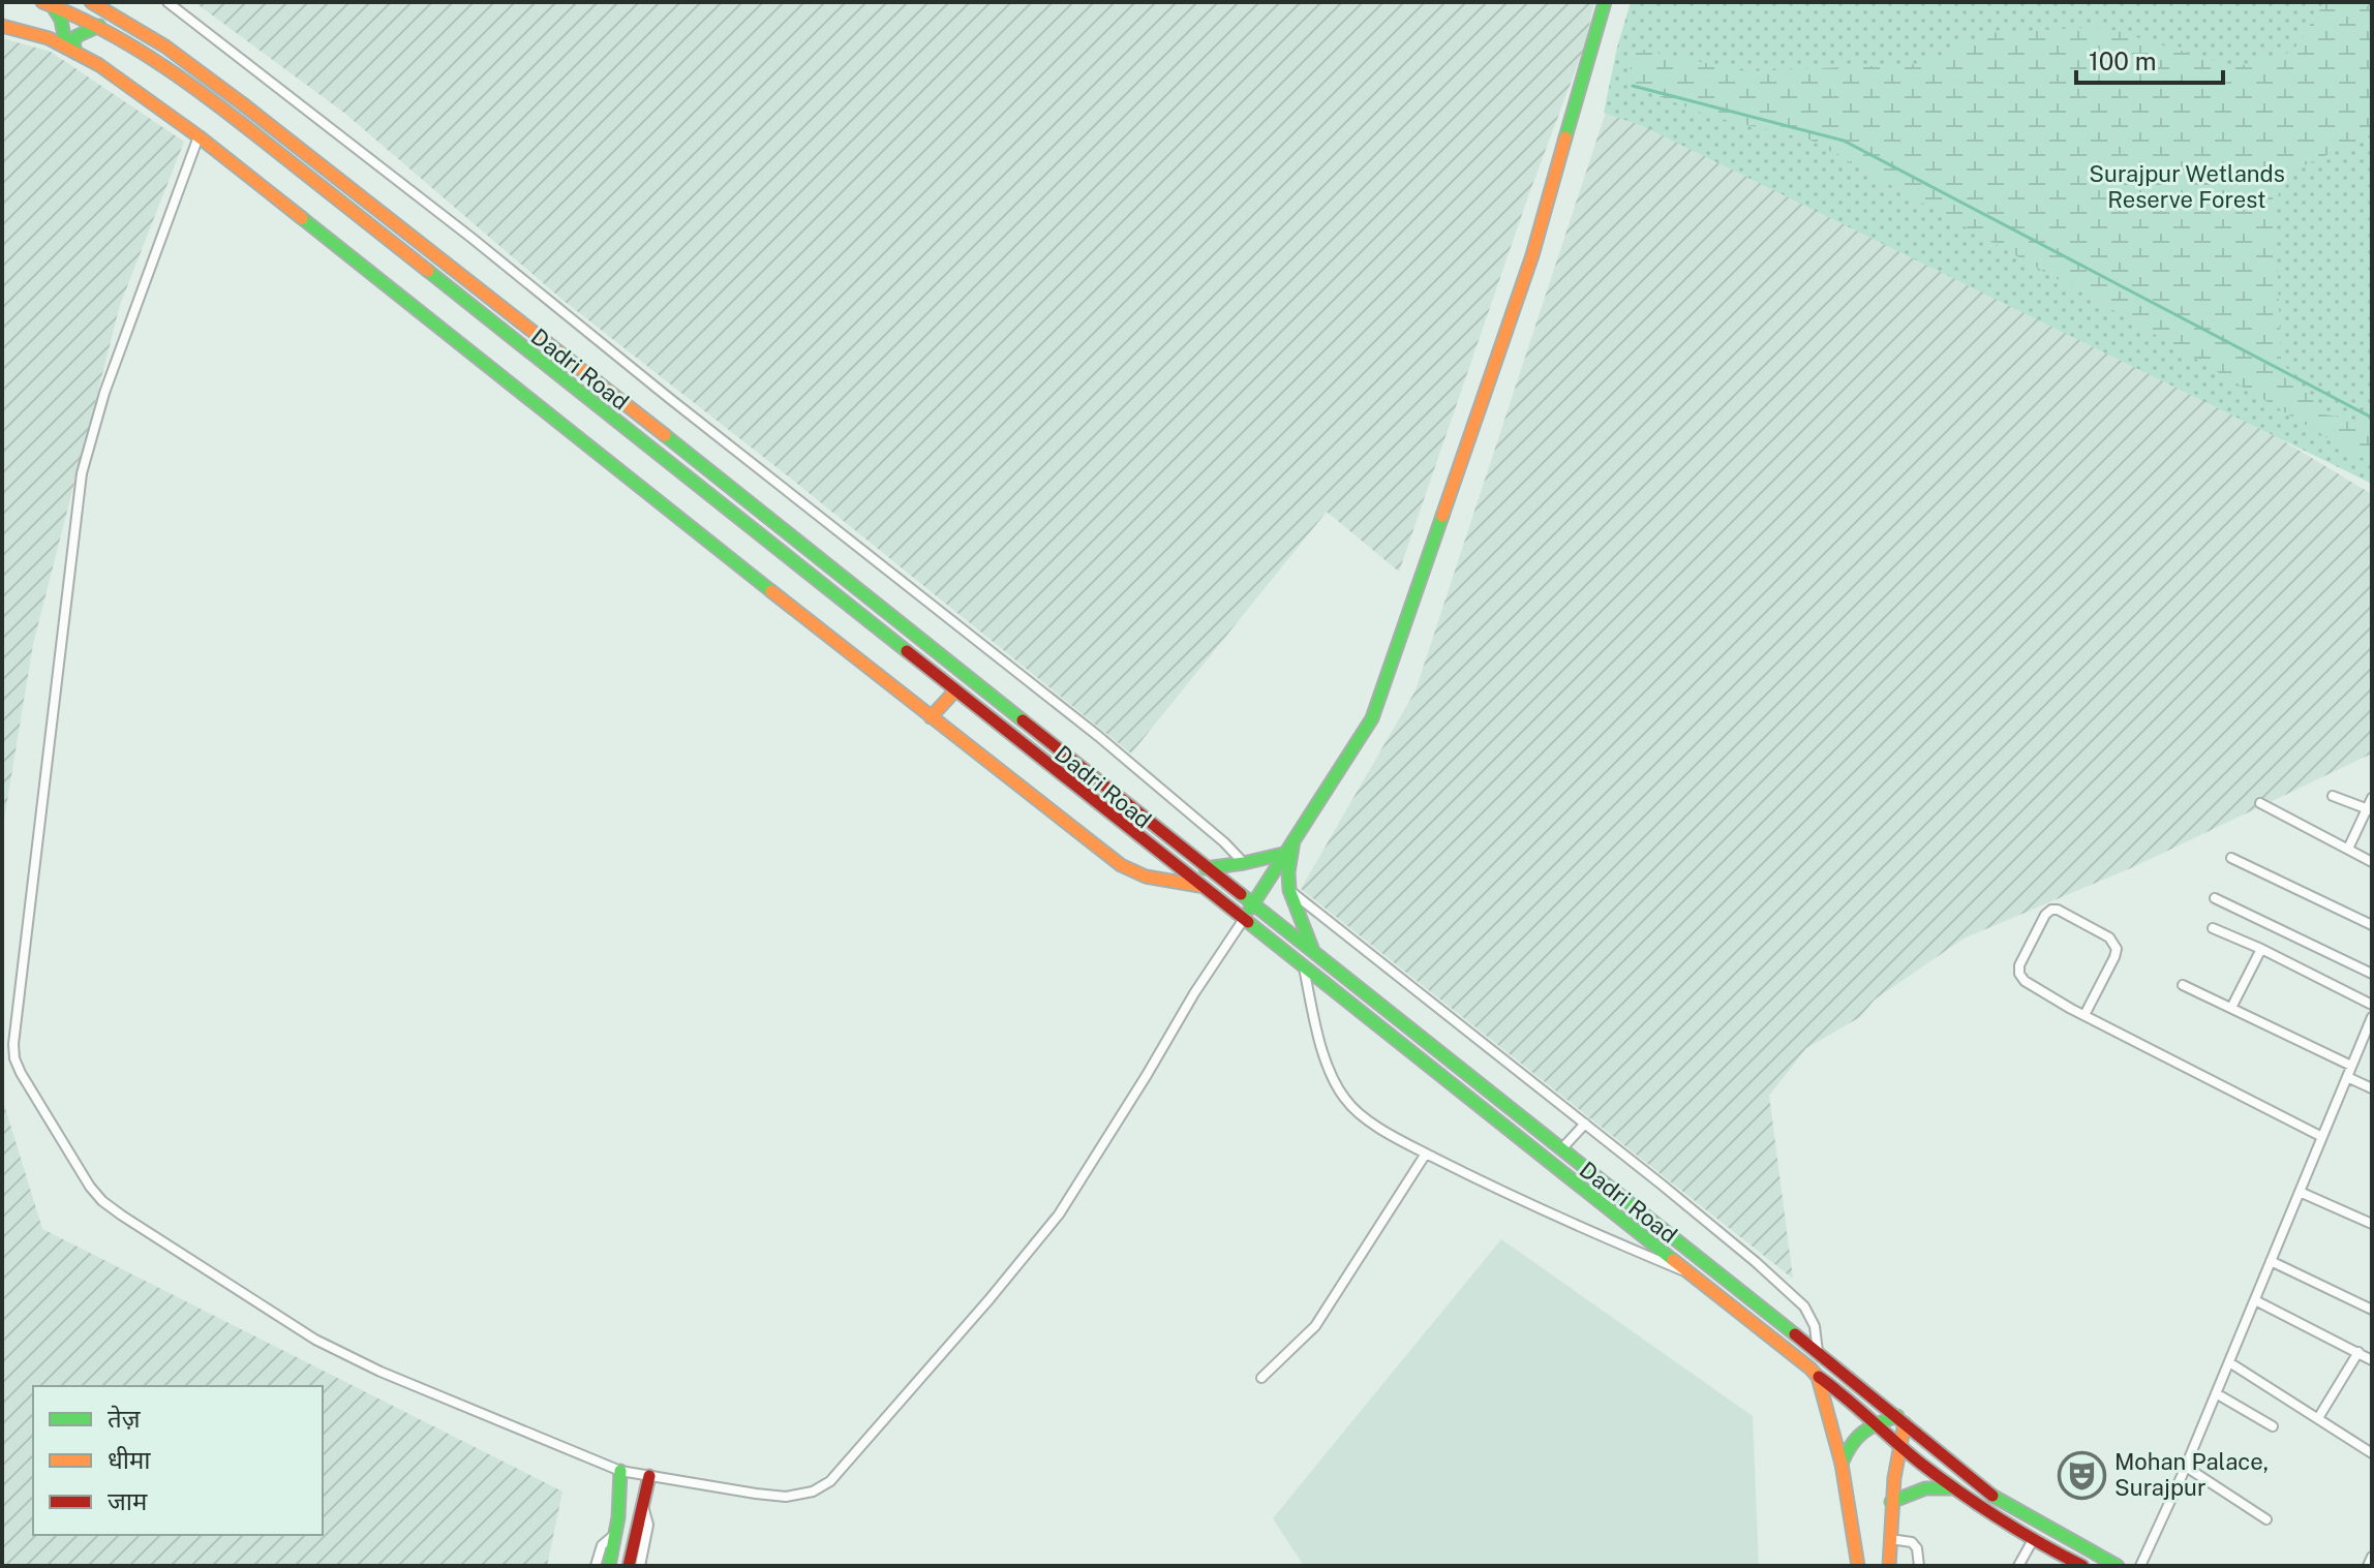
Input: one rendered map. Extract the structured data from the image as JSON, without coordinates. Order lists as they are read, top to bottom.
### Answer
{
  "streets": {
    "main road": ["Dadri Road"]
  },
  "parks": ["Surajpur Wetlands Reserve Forest"],
  "places": {
    "theatre": ["Mohan Palace, Surajpur"]
  },
  "legend": ["तेज़", "धीमा", "जाम"],
  "scale_bar": "100 m"
}
